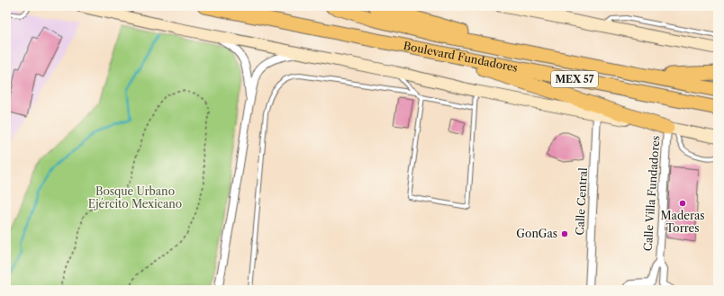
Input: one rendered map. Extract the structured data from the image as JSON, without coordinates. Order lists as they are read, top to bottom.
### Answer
{
  "streets": {
    "highway": ["Boulevard Fundadores", "MEX 57"],
    "street": ["Calle Villa Fundadores", "Calle Central"]
  },
  "parks": ["Bosque Urbano Ejército Mexicano"],
  "places": ["Maderas Torres", "GonGas"]
}
